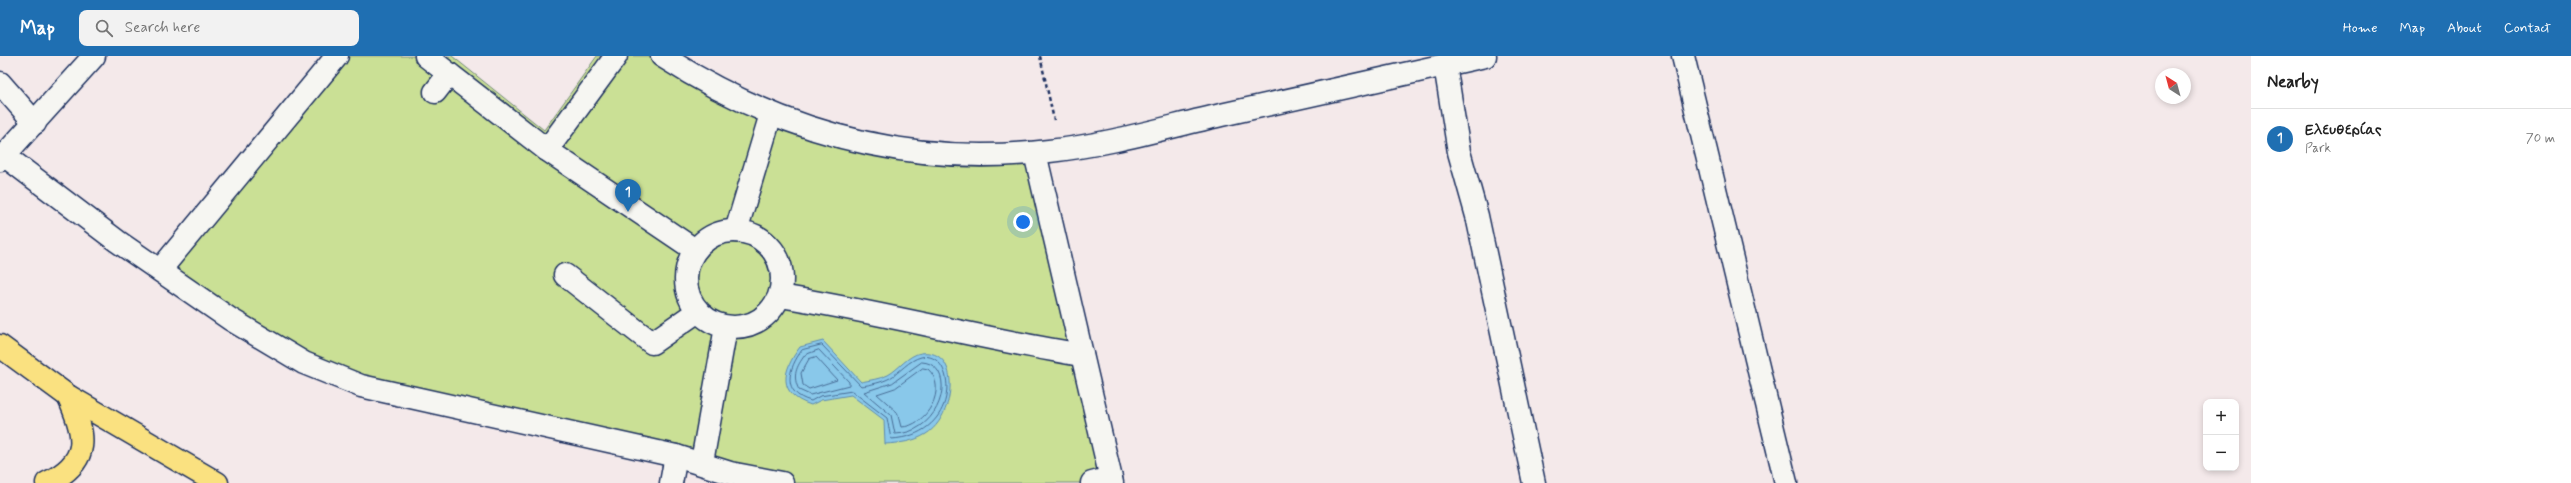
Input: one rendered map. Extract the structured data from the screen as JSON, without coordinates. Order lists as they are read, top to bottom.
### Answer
{
  "north": "top left",
  "page": {
    "header": "Map",
    "search": "Search here",
    "nav": [
      "Home",
      "Map",
      "About",
      "Contact"
    ],
    "heading": "Nearby",
    "list": [
      {
        "mark": "1",
        "name": "Ελευθερίας",
        "note": "Park",
        "value": "70 m"
      }
    ],
    "pins": "1",
    "map_buttons": ["+", "−"]
  }
}
